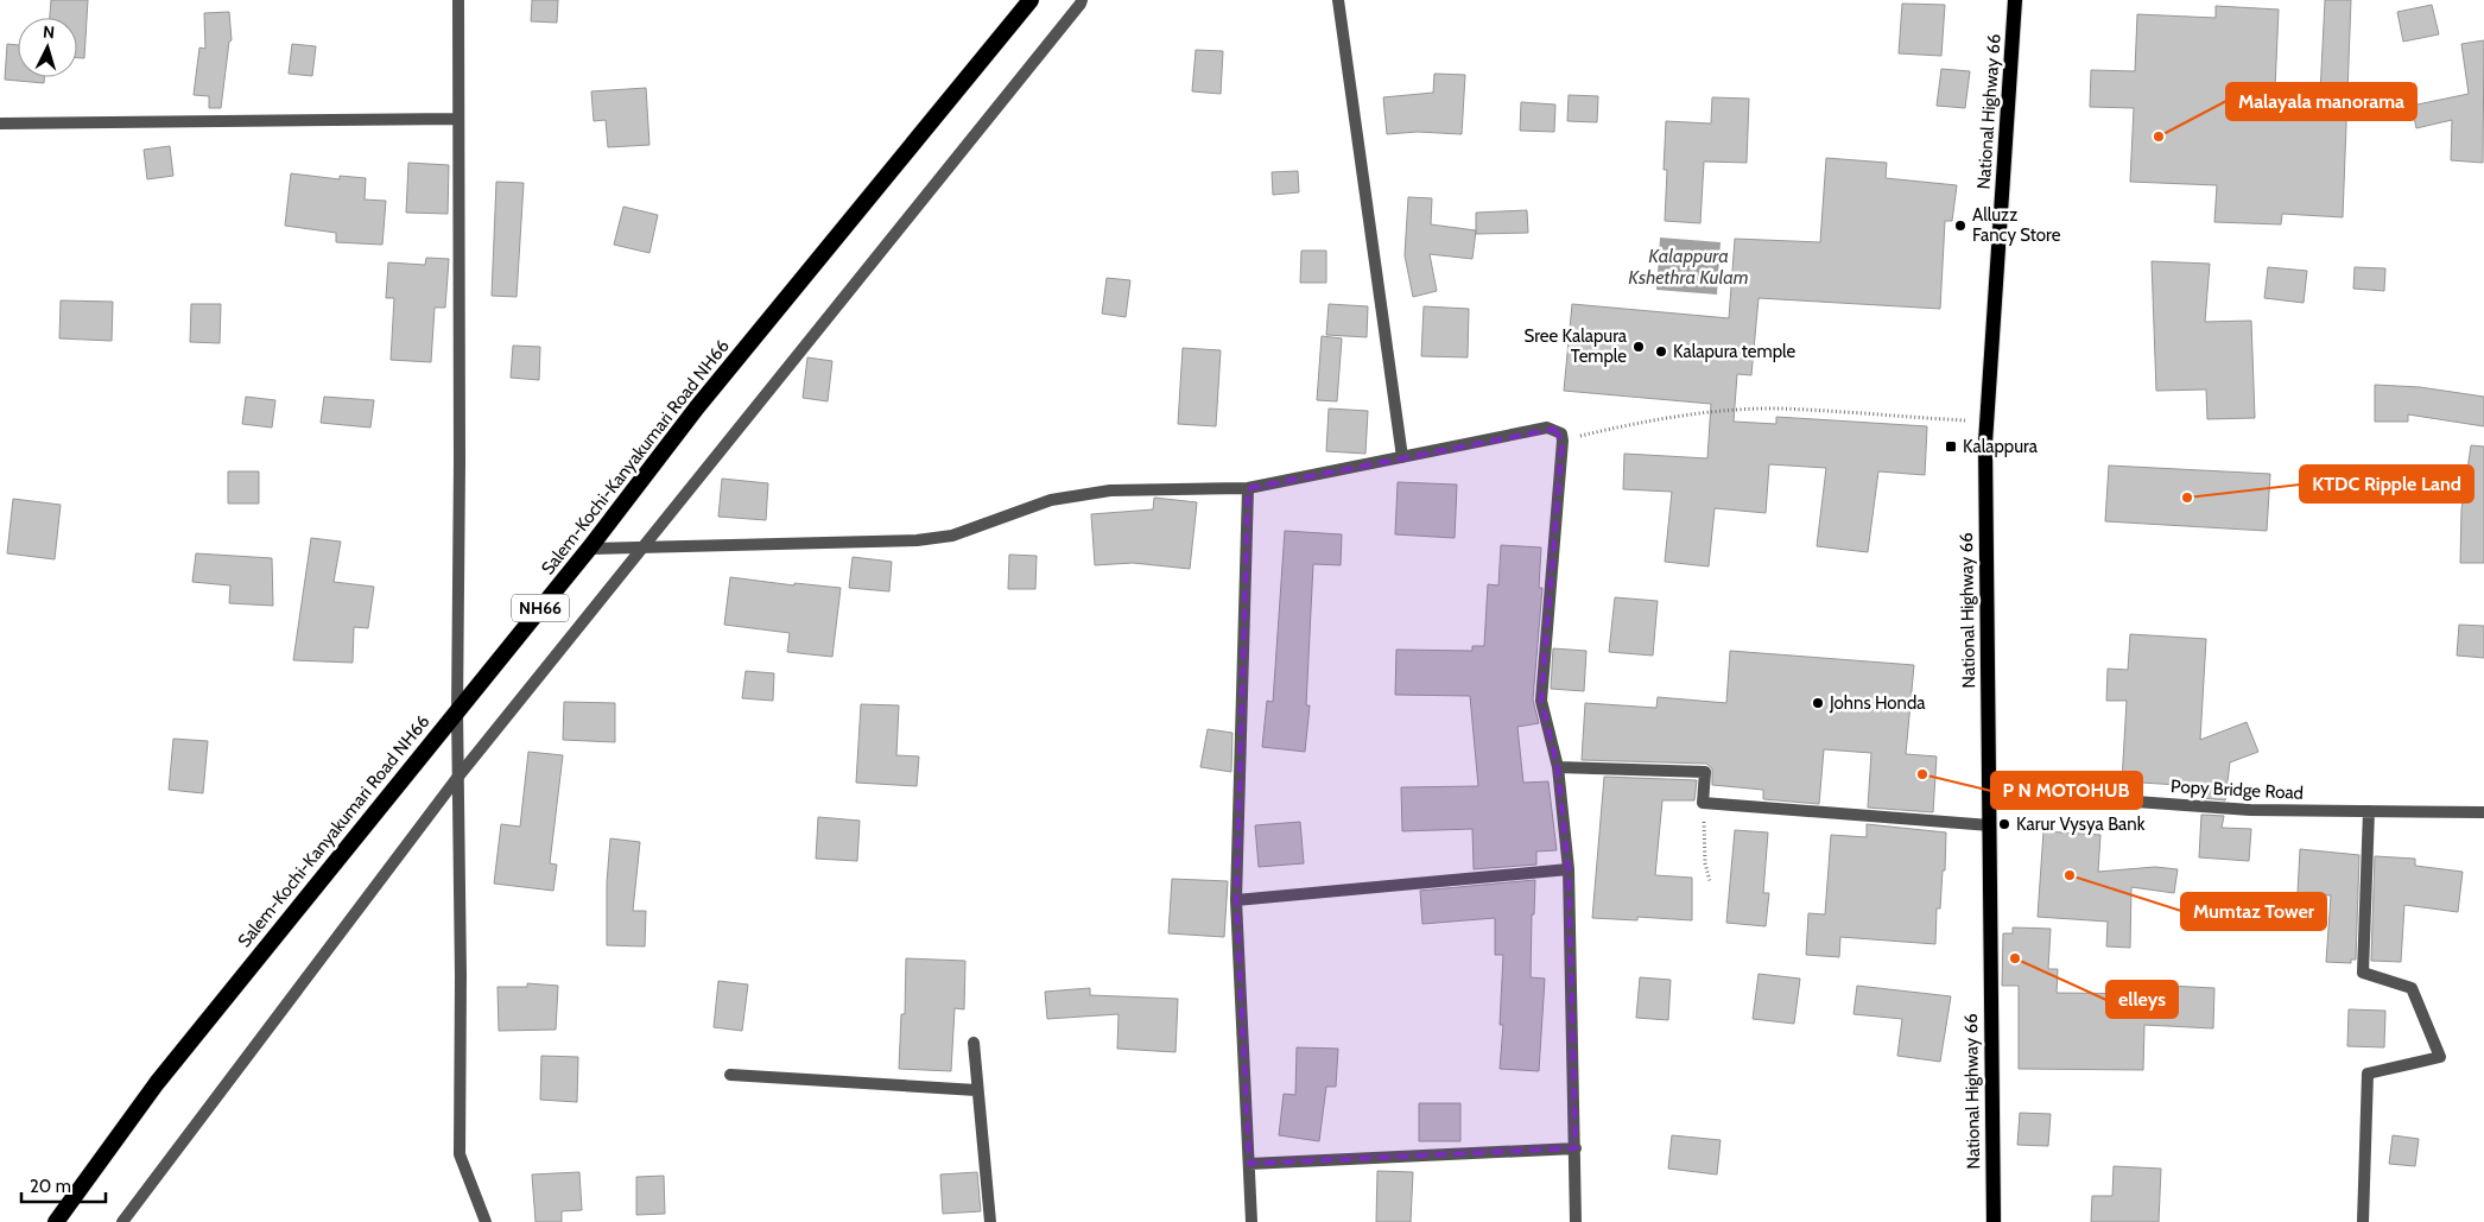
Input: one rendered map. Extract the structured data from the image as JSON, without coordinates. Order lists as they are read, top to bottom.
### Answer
{
  "streets": {
    "highway": ["Salem-Kochi-Kanyakumari Road NH66", "NH66"],
    "main road": ["National Highway 66"],
    "street": ["Popy Bridge Road"]
  },
  "crossings": [
    ["National Highway 66", "Popy Bridge Road"]
  ],
  "water": ["Kalappura Kshethra Kulam"],
  "places": {
    "other": [
      "Malayala manorama",
      "Alluzz Fancy Store",
      "Sree Kalapura Temple",
      "Kalapura temple",
      "KTDC Ripple Land",
      "Johns Honda",
      "P N MOTOHUB",
      "Karur Vysya Bank",
      "Mumtaz Tower",
      "elleys"
    ],
    "transit": ["Kalappura"]
  },
  "scale_bar": "20 m",
  "north": "top"
}
